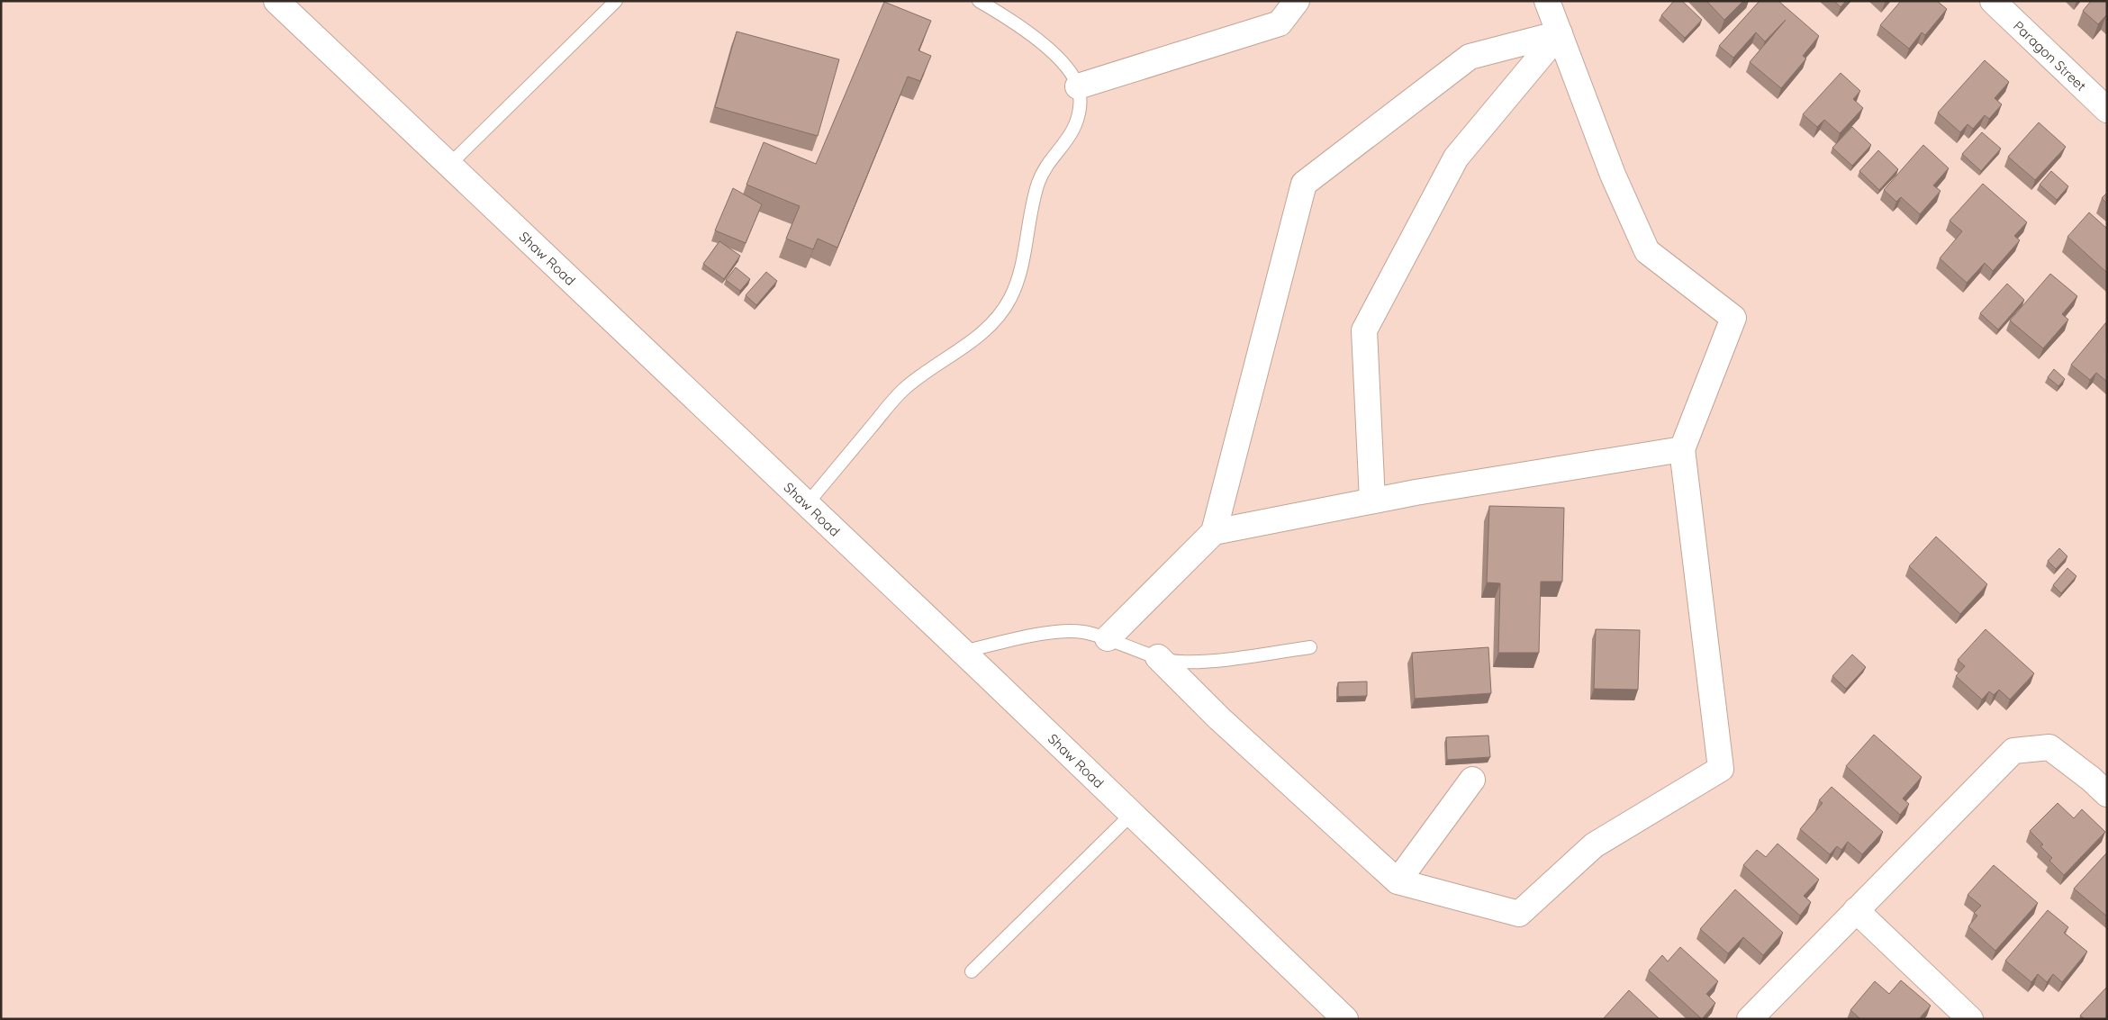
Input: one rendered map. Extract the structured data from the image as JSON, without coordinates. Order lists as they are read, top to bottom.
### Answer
{
  "streets": {
    "street": ["Paragon Street", "Shaw Road"]
  }
}
